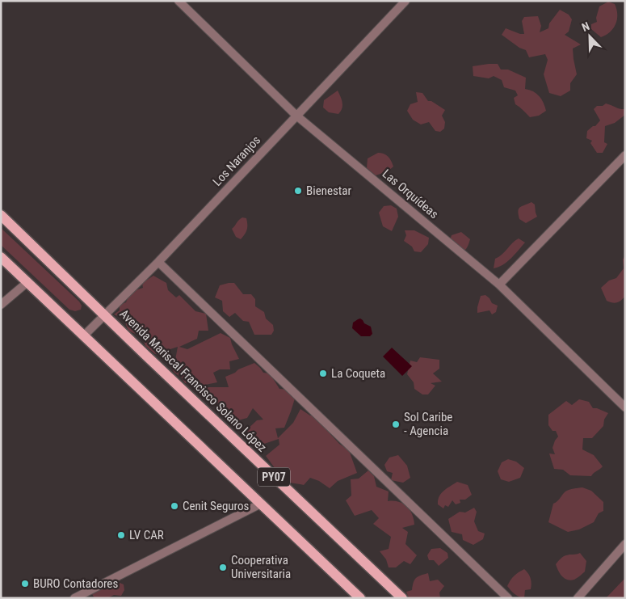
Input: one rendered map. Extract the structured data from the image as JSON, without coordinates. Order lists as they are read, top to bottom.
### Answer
{
  "streets": {
    "main road": ["Avenida Mariscal Francisco Solano López", "PY07"],
    "street": ["Los Naranjos", "Las Orquídeas"]
  },
  "crossings": [
    ["Los Naranjos", "Las Orquídeas"],
    ["Los Naranjos", "Avenida Mariscal Francisco Solano López"],
    ["Los Naranjos", "PY07"]
  ],
  "places": [
    "Bienestar",
    "La Coqueta",
    "Sol Caribe - Agencia",
    "Cenit Seguros",
    "LV CAR",
    "Cooperativa Universitaria",
    "BURO Contadores"
  ],
  "north": "top left"
}
